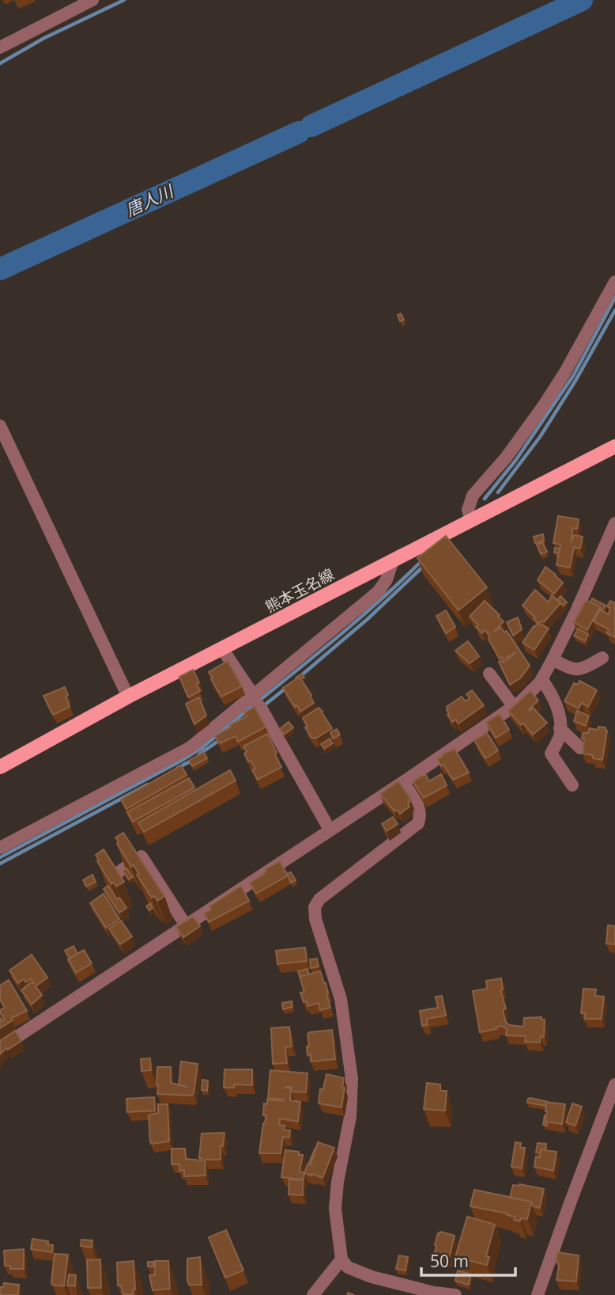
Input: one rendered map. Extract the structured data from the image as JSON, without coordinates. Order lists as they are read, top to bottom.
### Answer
{
  "streets": {
    "main road": ["熊本玉名線"]
  },
  "water": ["唐人川"],
  "scale_bar": "50 m"
}
